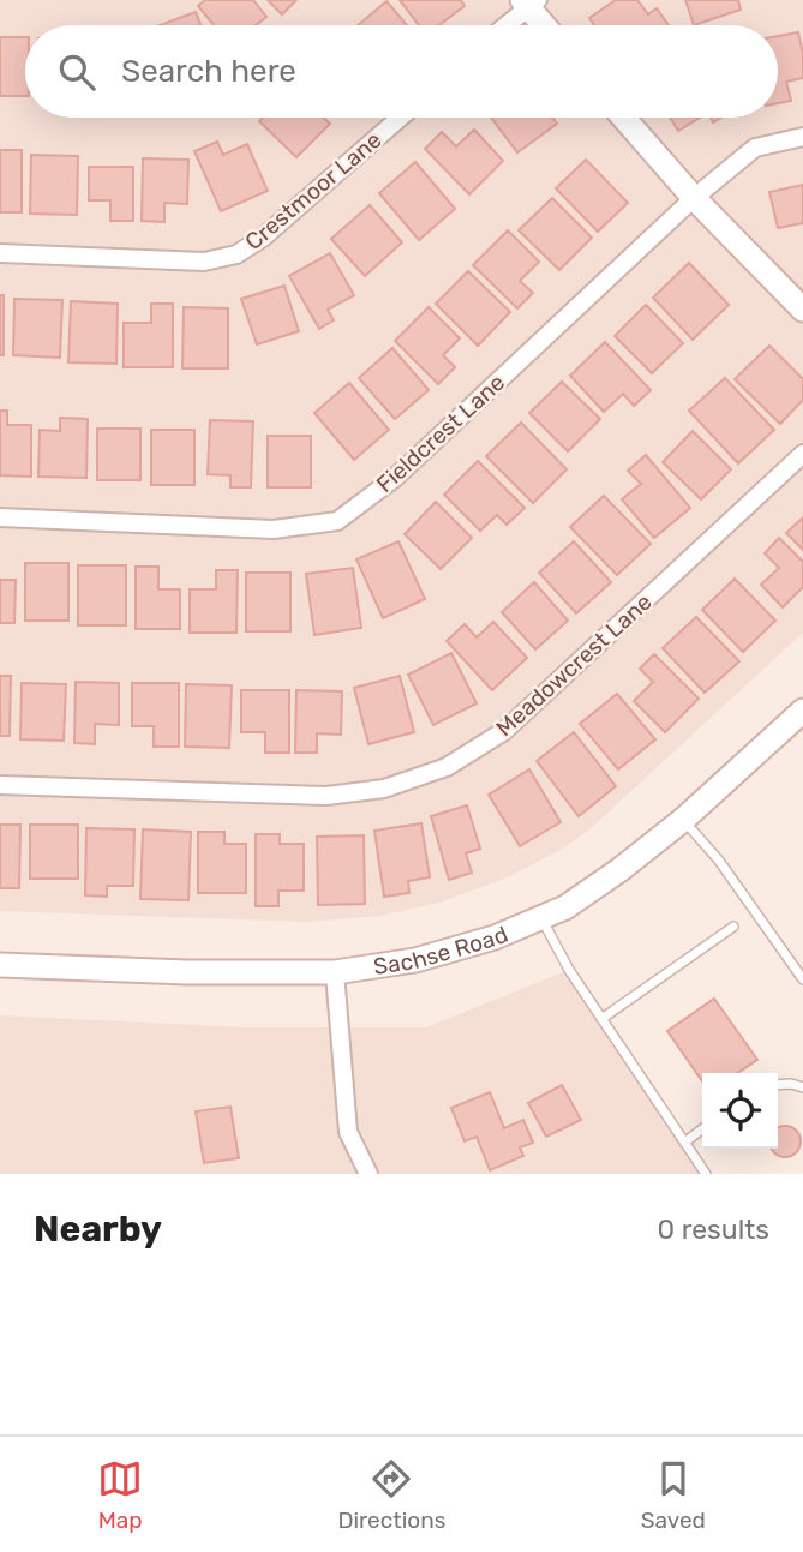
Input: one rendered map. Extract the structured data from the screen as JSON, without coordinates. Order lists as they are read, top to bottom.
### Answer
{
  "streets": {
    "main road": ["Sachse Road"],
    "street": ["Crestmoor Lane", "Fieldcrest Lane", "Meadowcrest Lane"]
  },
  "page": {
    "search": "Search here",
    "heading": ["Nearby", "0 results"],
    "nav": ["Map", "Directions", "Saved"]
  }
}
